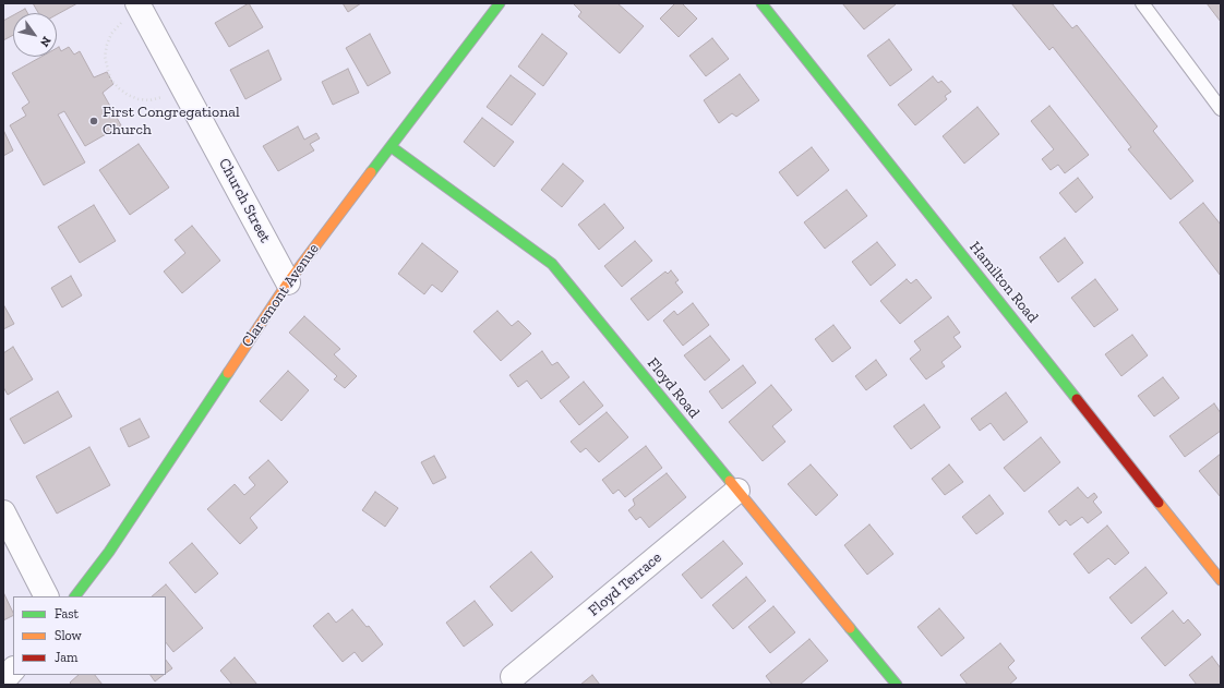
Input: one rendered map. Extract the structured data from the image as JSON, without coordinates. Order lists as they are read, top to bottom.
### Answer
{
  "streets": {
    "street": [
      "Church Street",
      "Hamilton Road",
      "Claremont Avenue",
      "Floyd Road",
      "Floyd Terrace"
    ]
  },
  "crossings": [
    ["Church Street", "Claremont Avenue"],
    ["Claremont Avenue", "Floyd Road"],
    ["Floyd Road", "Floyd Terrace"]
  ],
  "places": ["First Congregational Church"],
  "legend": ["Fast", "Slow", "Jam"],
  "north": "bottom right"
}
